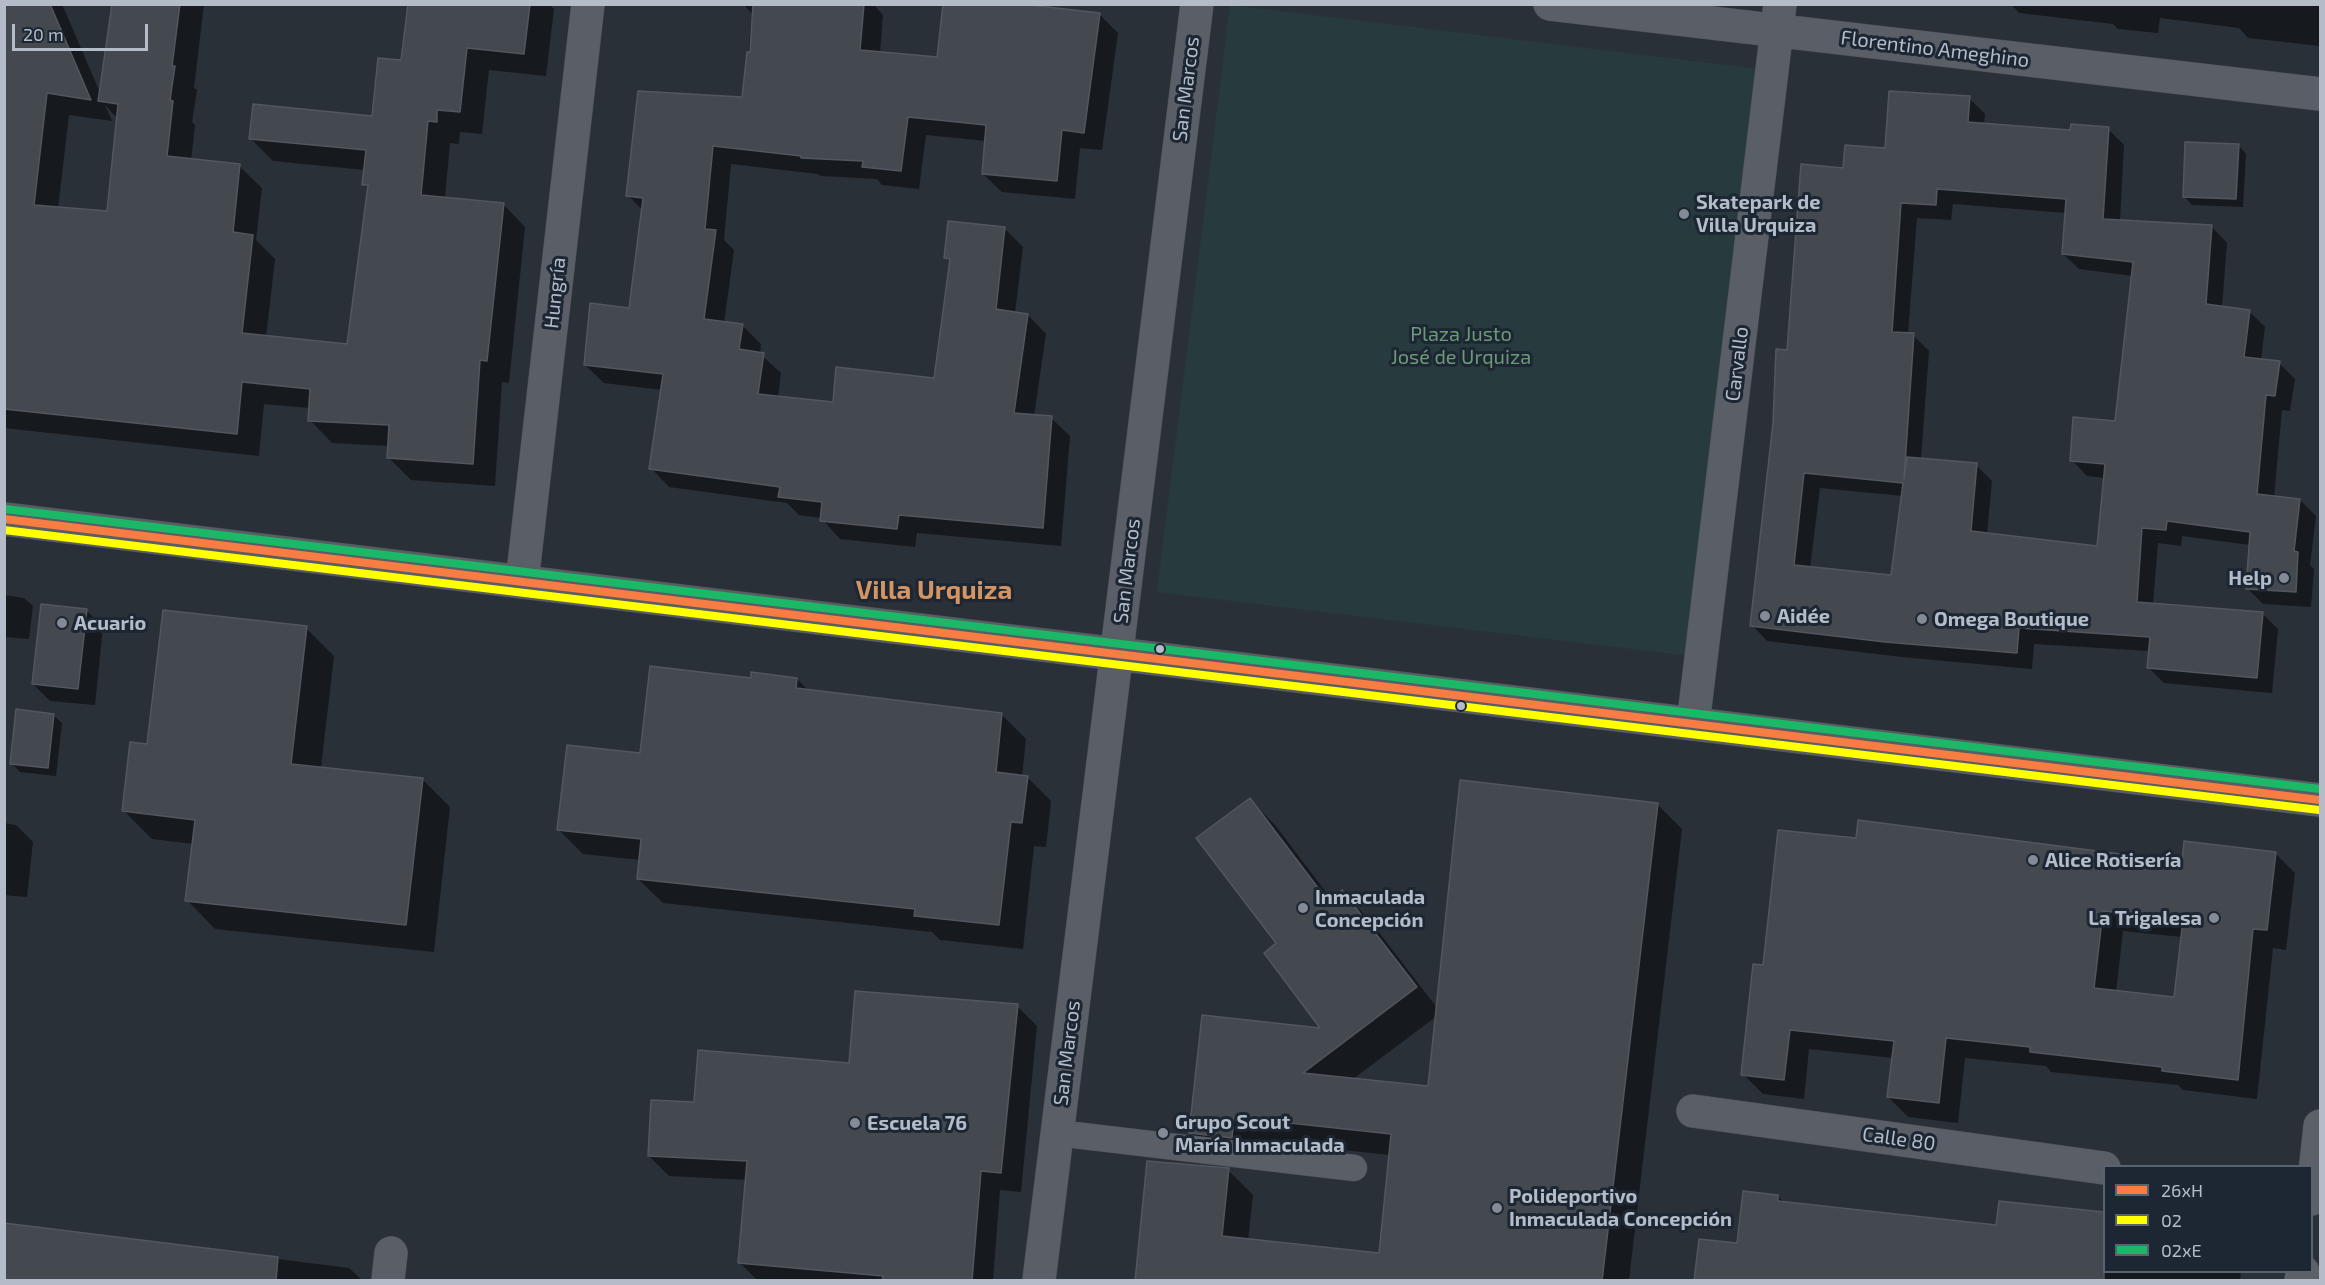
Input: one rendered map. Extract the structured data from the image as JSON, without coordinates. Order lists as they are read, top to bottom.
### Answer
{
  "streets": {
    "street": [
      "Florentino Ameghino",
      "San Marcos",
      "Hungría",
      "Carvallo",
      "Calle 80"
    ]
  },
  "crossings": [
    ["Florentino Ameghino", "Carvallo"]
  ],
  "districts": ["Villa Urquiza"],
  "parks": ["Plaza Justo José de Urquiza"],
  "places": [
    "Skatepark de Villa Urquiza",
    "Help",
    "Aidée",
    "Omega Boutique",
    "Acuario",
    "Alice Rotisería",
    "Inmaculada Concepción",
    "La Trigalesa",
    "Escuela 76",
    "Grupo Scout María Inmaculada",
    "Polideportivo Inmaculada Concepción"
  ],
  "lines": ["transit line 02xE", "transit line 26xH", "transit line 02"],
  "legend": ["26xH", "02", "02xE"],
  "scale_bar": "20 m"
}
